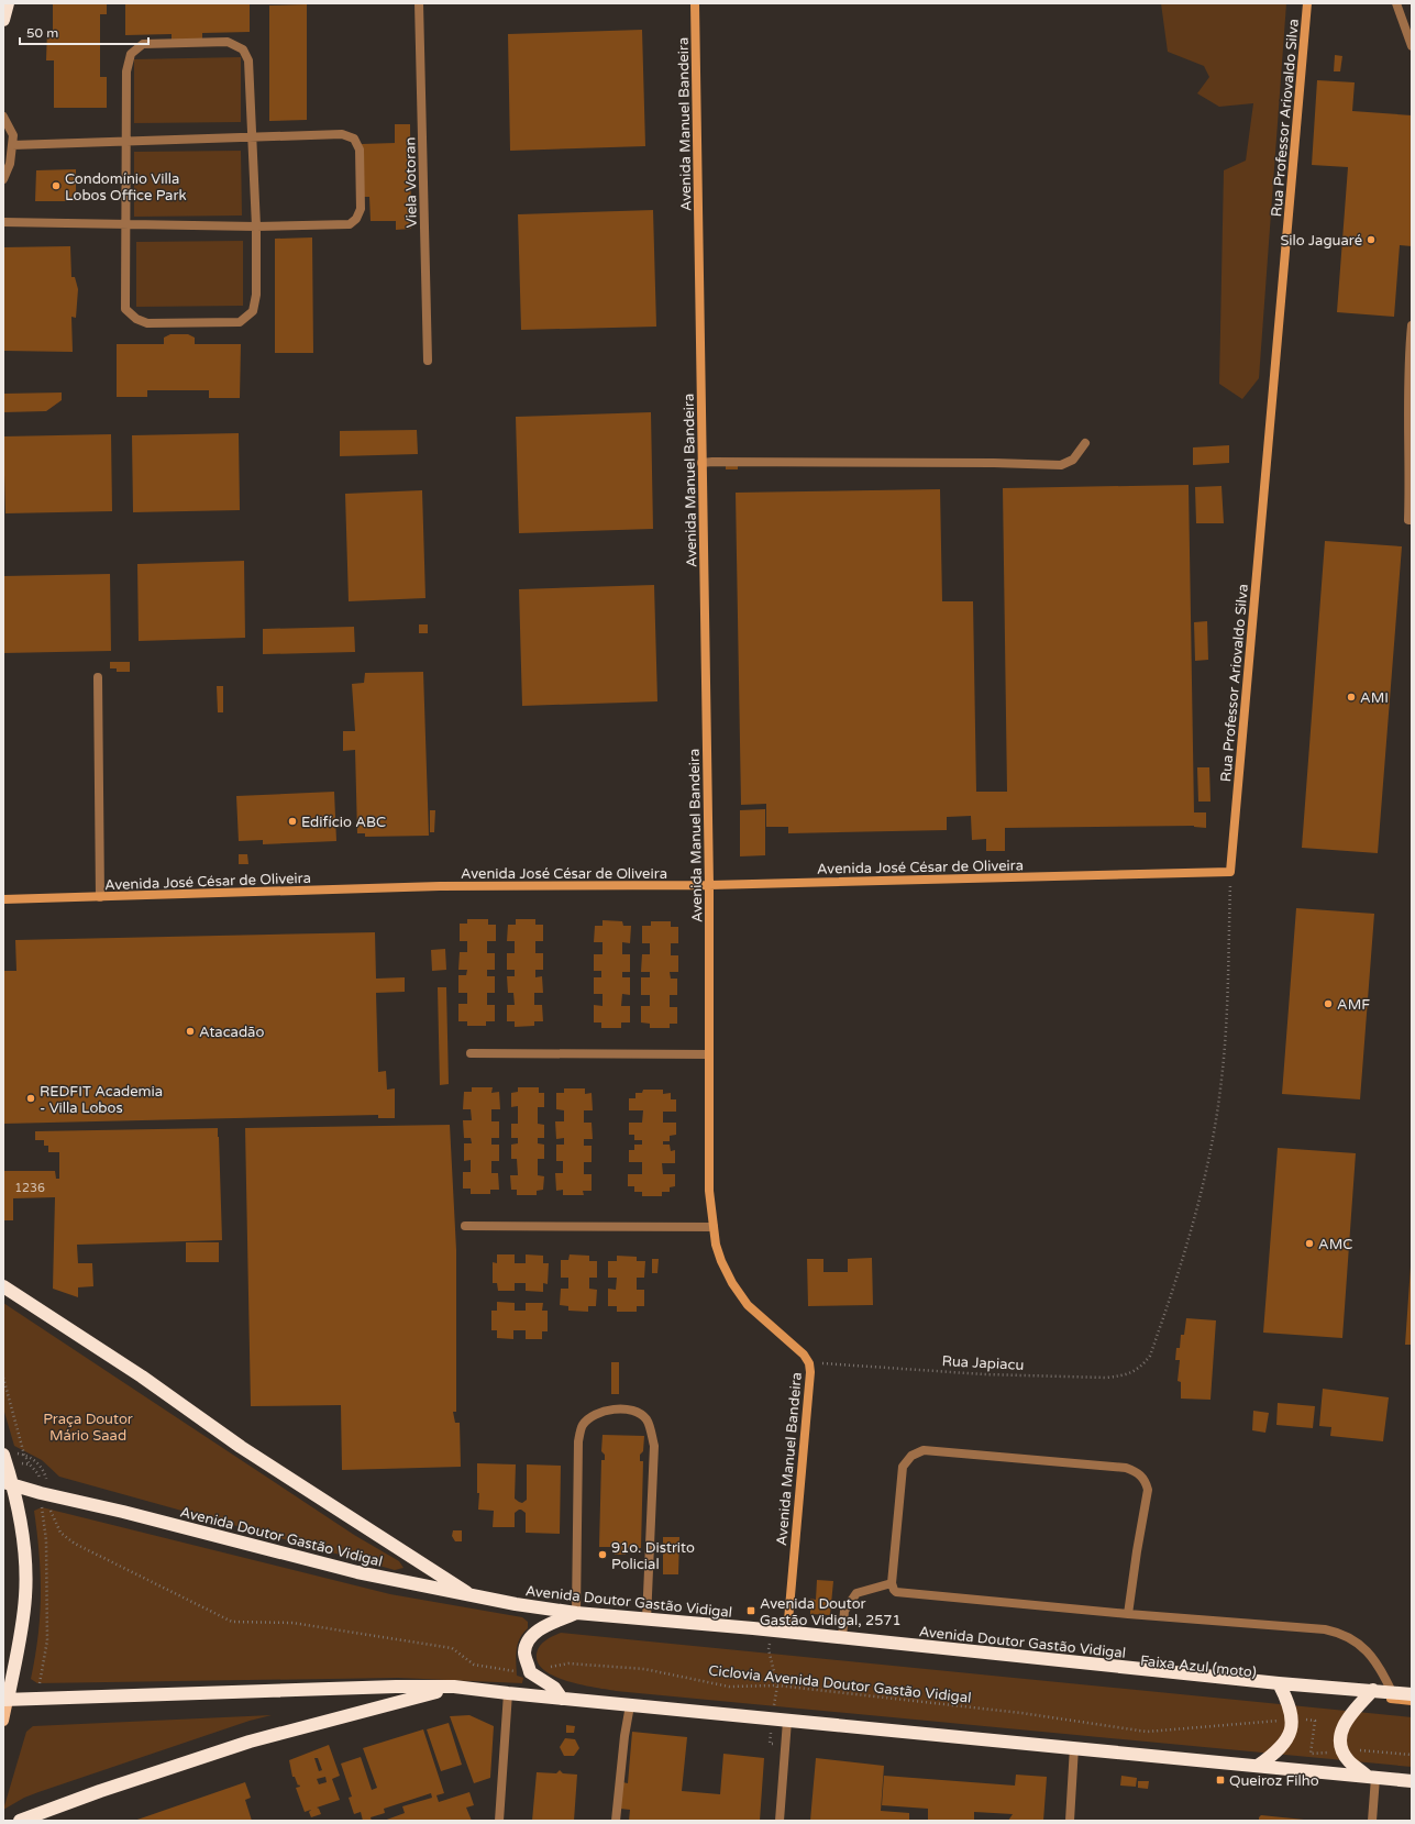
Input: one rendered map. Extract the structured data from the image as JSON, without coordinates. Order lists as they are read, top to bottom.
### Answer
{
  "streets": {
    "highway": ["Avenida Doutor Gastão Vidigal"],
    "street": [
      "Rua Professor Ariovaldo Silva",
      "Avenida Manuel Bandeira",
      "Viela Votoran",
      "Avenida José César de Oliveira",
      "Faixa Azul (moto)"
    ],
    "path": ["Rua Japiacu", "Ciclovia Avenida Doutor Gastão Vidigal"]
  },
  "crossings": [
    ["Rua Professor Ariovaldo Silva", "Avenida José César de Oliveira"],
    ["Rua Professor Ariovaldo Silva", "Rua Japiacu"],
    ["Avenida Manuel Bandeira", "Avenida José César de Oliveira"],
    ["Avenida Manuel Bandeira", "Rua Japiacu"],
    ["Avenida Manuel Bandeira", "Avenida Doutor Gastão Vidigal"],
    ["Avenida José César de Oliveira", "Rua Japiacu"],
    ["Avenida Doutor Gastão Vidigal", "Faixa Azul (moto)"],
    ["Avenida Doutor Gastão Vidigal", "Ciclovia Avenida Doutor Gastão Vidigal"]
  ],
  "parks": ["Praça Doutor Mário Saad"],
  "places": {
    "other": [
      "Condomínio Villa Lobos Office Park",
      "Silo Jaguaré",
      "AMI",
      "Edifício ABC",
      "AMF",
      "Atacadão",
      "REDFIT Academia - Villa Lobos",
      "AMC",
      "91o. Distrito Policial"
    ],
    "transit": ["Avenida Doutor Gastão Vidigal, 2571", "Queiroz Filho"]
  },
  "house_numbers": ["1236"],
  "scale_bar": "50 m"
}
